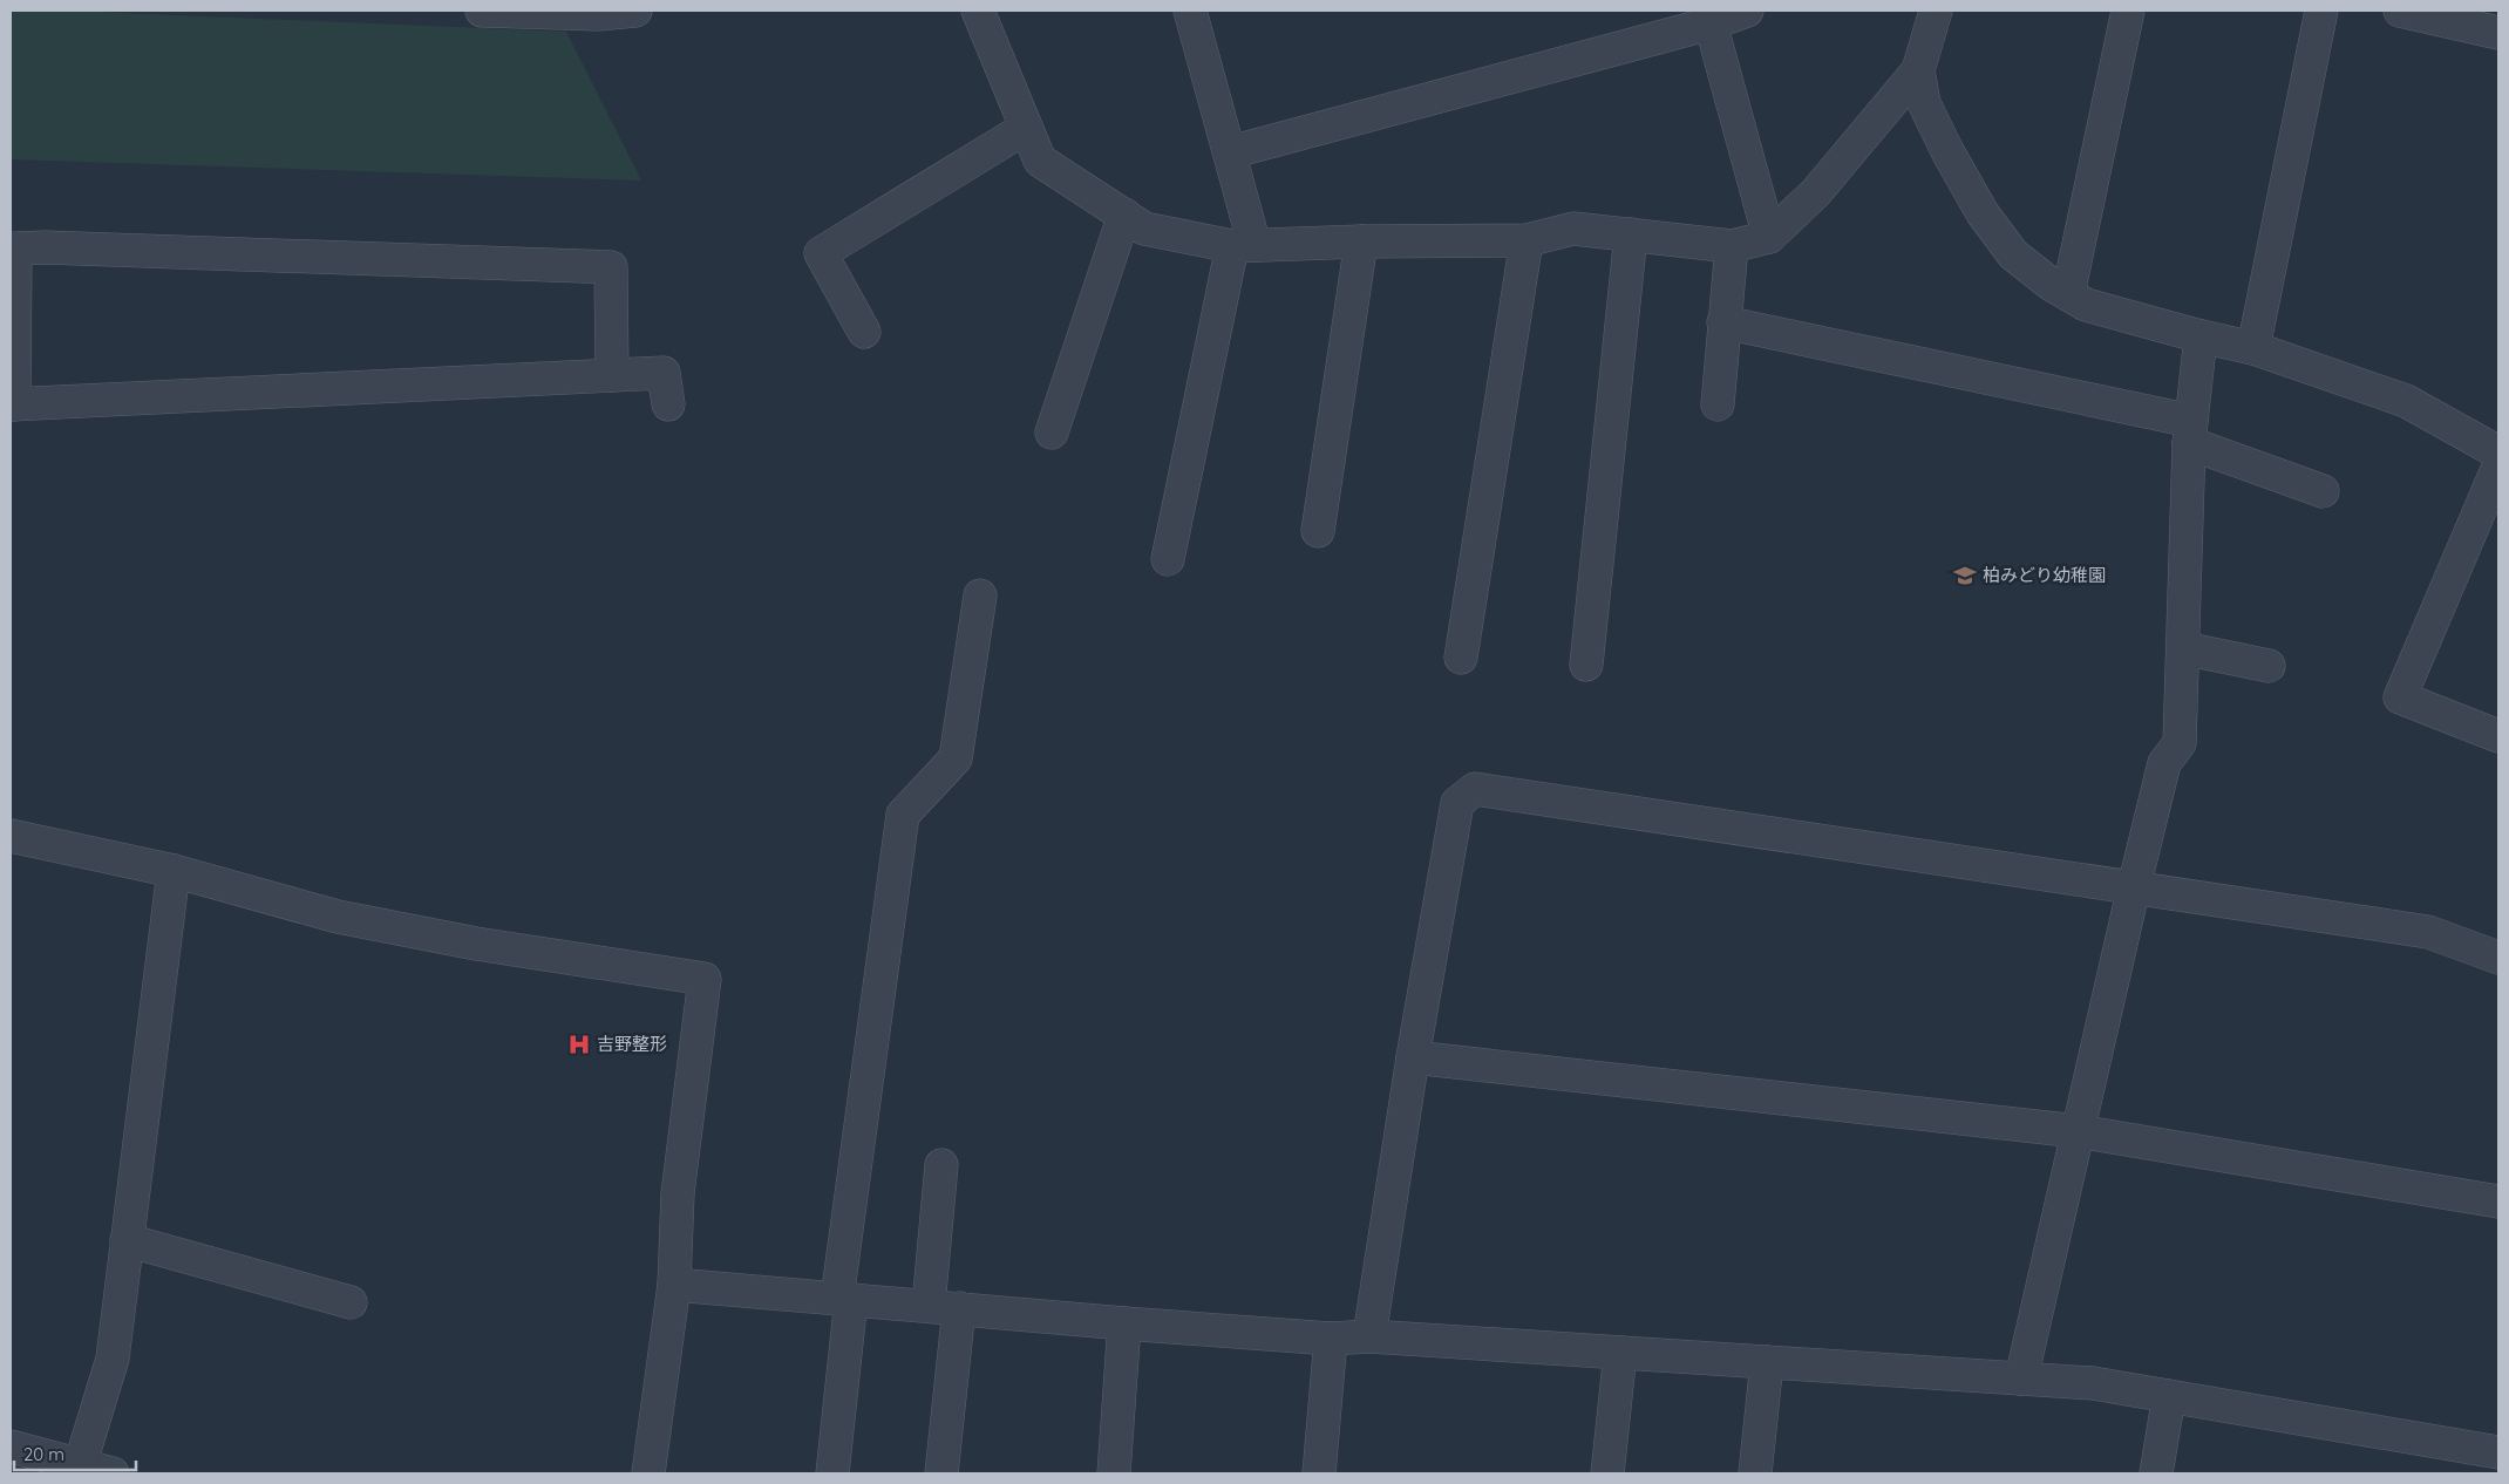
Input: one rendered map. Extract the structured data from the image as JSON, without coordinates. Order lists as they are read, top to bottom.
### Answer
{
  "places": {
    "school or university": ["柏みどり幼稚園"],
    "hospital": ["吉野整形"]
  },
  "scale_bar": "20 m"
}
